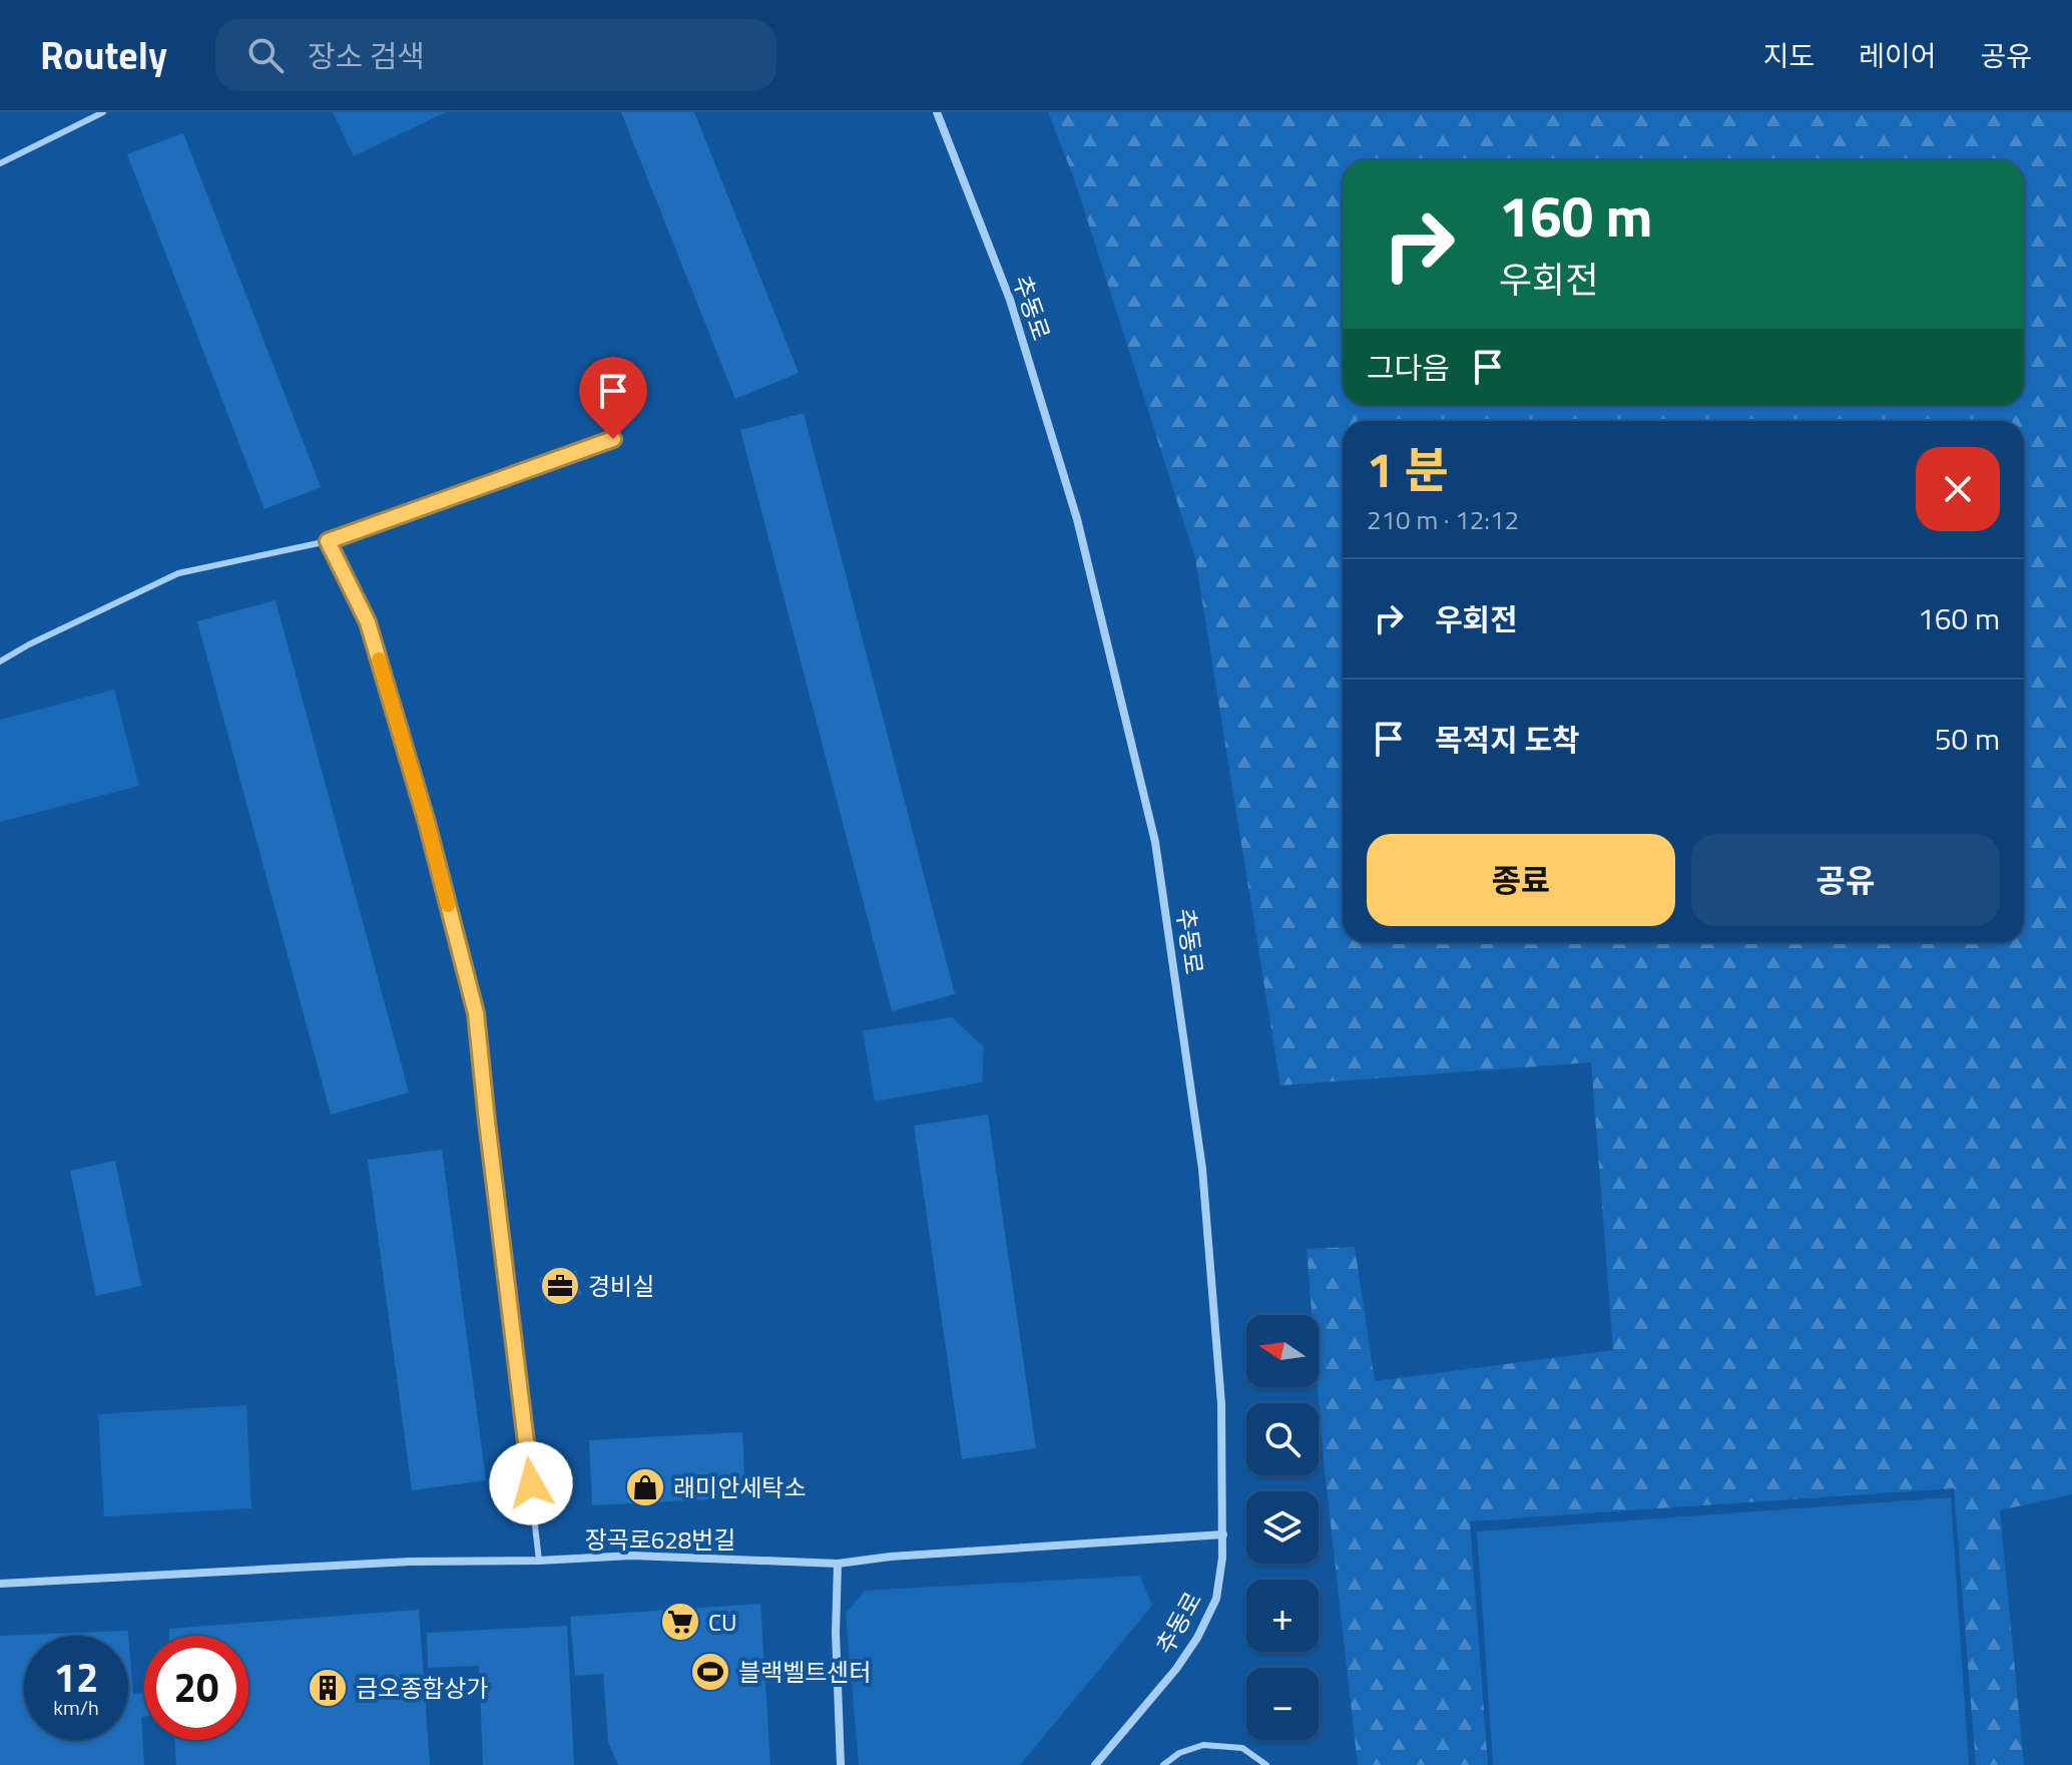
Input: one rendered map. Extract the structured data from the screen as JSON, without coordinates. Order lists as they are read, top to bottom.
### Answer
{
  "streets": {
    "street": ["추동로", "장곡로628번길"]
  },
  "crossings": [
    ["추동로", "장곡로628번길"]
  ],
  "places": {
    "office": ["경비실"],
    "shop": ["래미안세탁소"],
    "supermarket": ["CU"],
    "sports": ["블랙벨트센터"],
    "building": ["금오종합상가"]
  },
  "north": "left",
  "page": {
    "header": "Routely",
    "search": "장소 검색",
    "nav": ["지도", "레이어", "공유"],
    "turn": ["160 m", "우회전"],
    "then": "그다음",
    "heading": ["1 분", "210 m · 12:12"],
    "list": [
      {
        "name": "우회전",
        "value": "160 m"
      },
      {
        "name": "목적지 도착",
        "value": "50 m"
      }
    ],
    "buttons": ["종료", "공유"],
    "map_buttons": ["+", "−"],
    "speed": "12 km/h",
    "limit": "20"
  }
}
